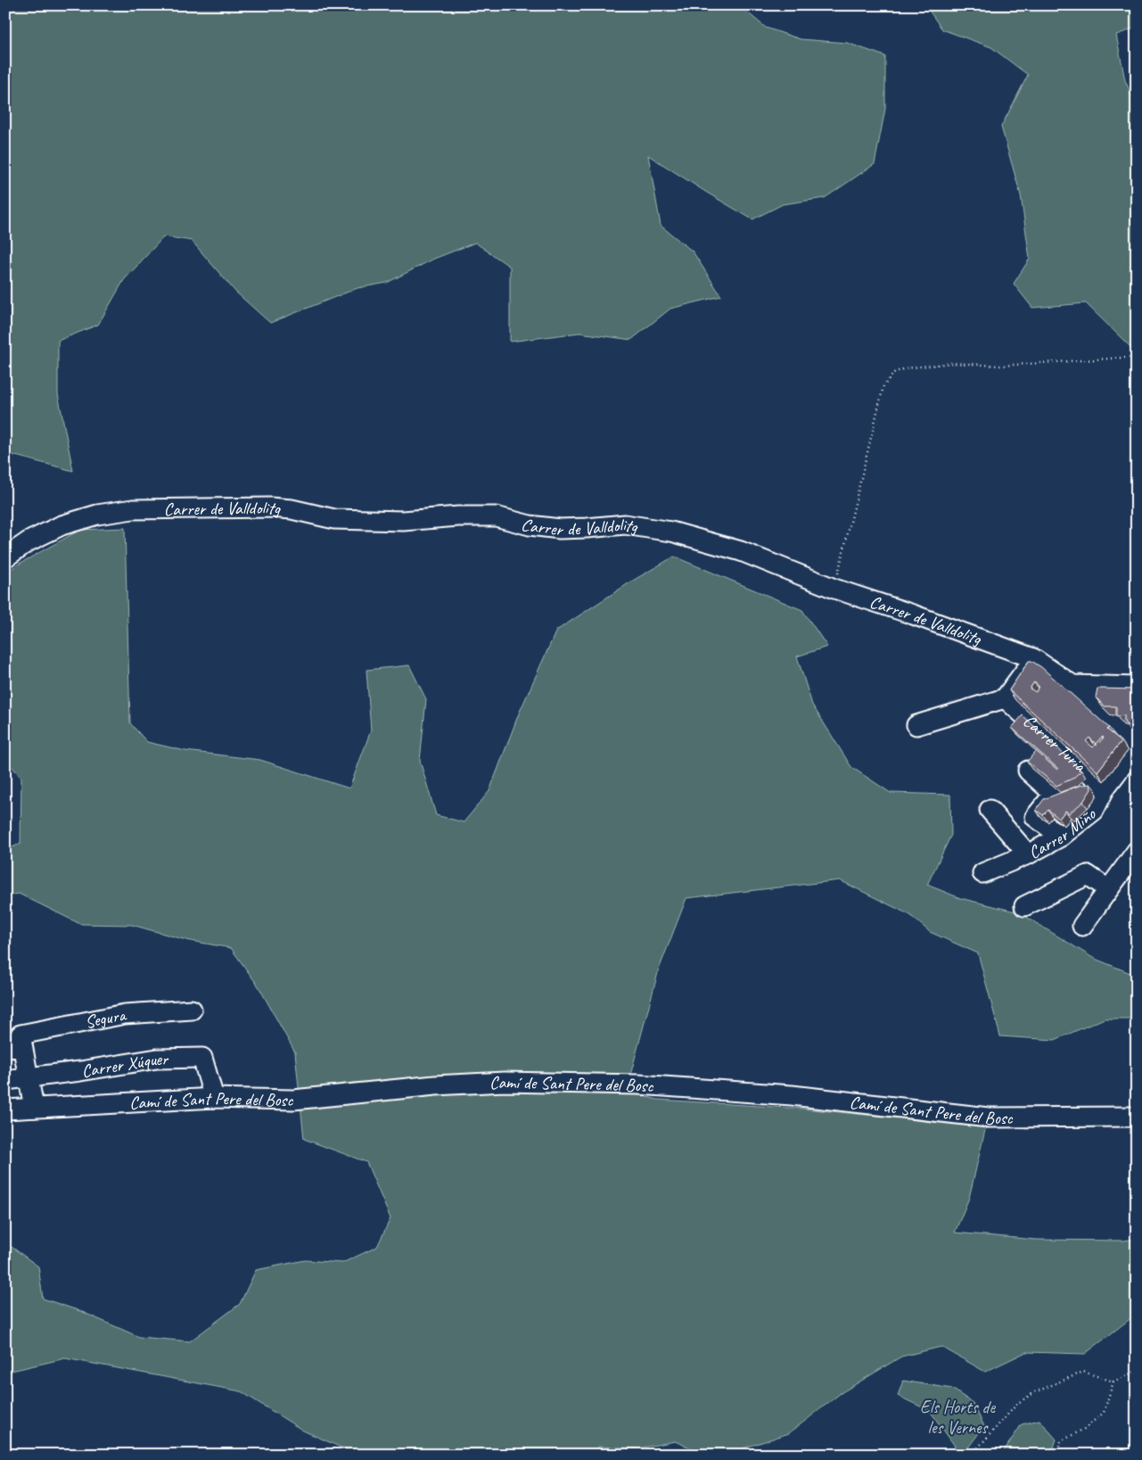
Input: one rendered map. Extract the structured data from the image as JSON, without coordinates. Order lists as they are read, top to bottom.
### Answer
{
  "streets": {
    "street": [
      "Carrer de Valldolitg",
      "Carrer Turia",
      "Carrer Miño",
      "Segura",
      "Carrer Xúquer",
      "Camí de Sant Pere del Bosc"
    ]
  },
  "crossings": [
    ["Carrer de Valldolitg", "Carrer Miño"],
    ["Carrer Turia", "Carrer Miño"],
    ["Carrer Xúquer", "Camí de Sant Pere del Bosc"]
  ],
  "parks": ["Els Horts de les Vernes"]
}
